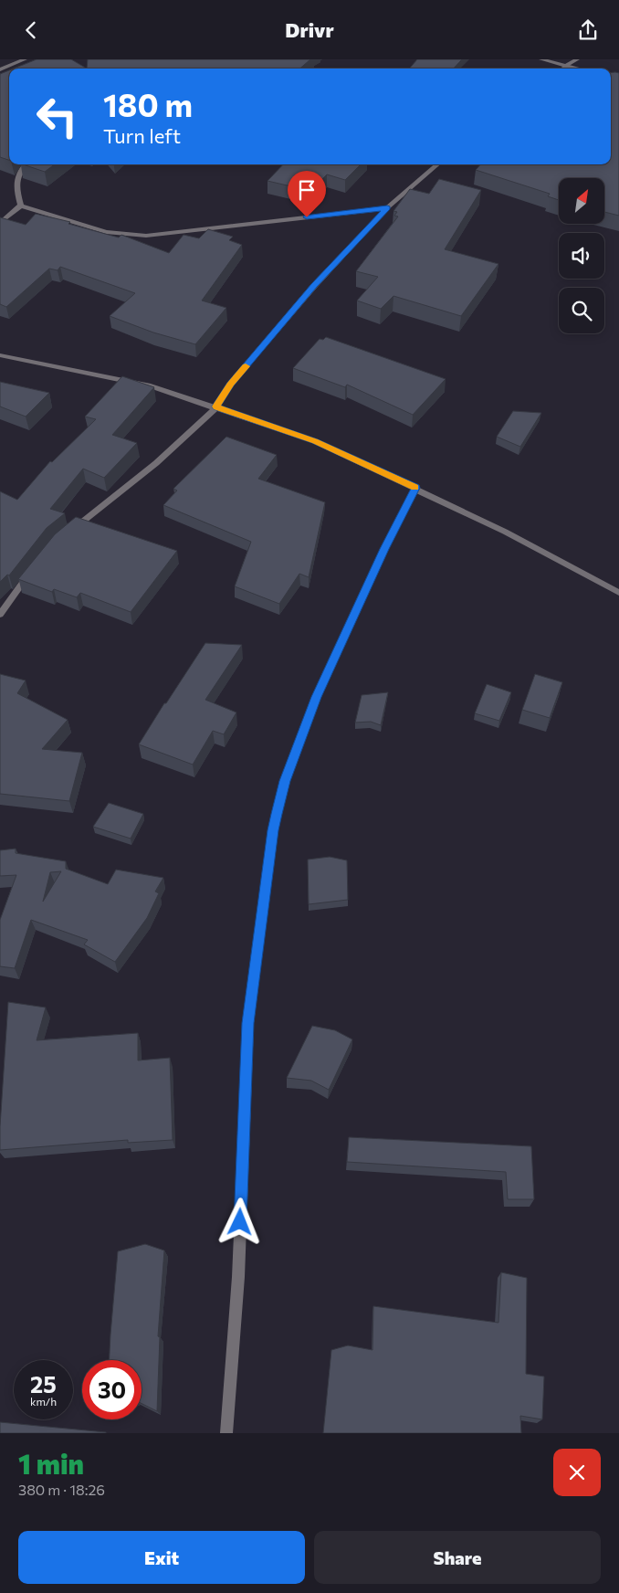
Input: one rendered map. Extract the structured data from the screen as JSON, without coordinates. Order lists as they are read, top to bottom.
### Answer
{
  "north": "top right",
  "page": {
    "header": "Drivr",
    "turn": ["180 m", "Turn left"],
    "speed": "25 km/h",
    "limit": "30",
    "heading": ["1 min", "380 m · 18:26"],
    "buttons": ["Exit", "Share"]
  }
}
